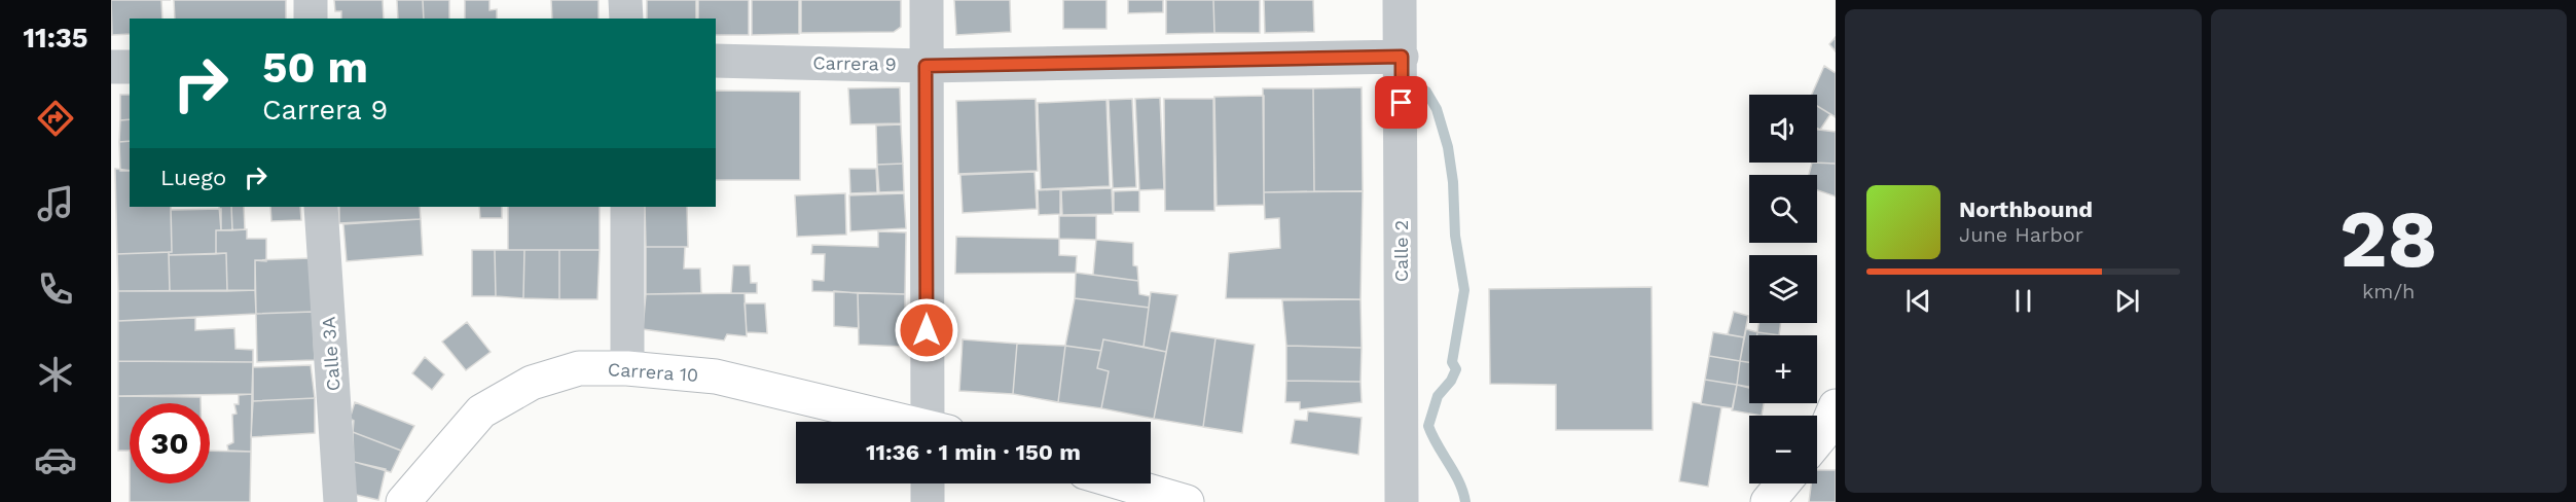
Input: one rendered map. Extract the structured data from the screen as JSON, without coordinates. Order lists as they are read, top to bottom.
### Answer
{
  "streets": {
    "main road": ["Carrera 10"],
    "street": ["Carrera 9", "Calle 2", "Calle 3A"]
  },
  "crossings": [
    ["Carrera 9", "Calle 2"]
  ],
  "page": {
    "tabs": "11:35",
    "tile": ["28", "km/h"],
    "turn": ["50 m", "Carrera 9"],
    "map_buttons": ["+", "−"],
    "then": "Luego",
    "song": ["Northbound", "June Harbor"],
    "limit": "30",
    "trip": "11:36 · 1 min · 150 m"
  }
}
